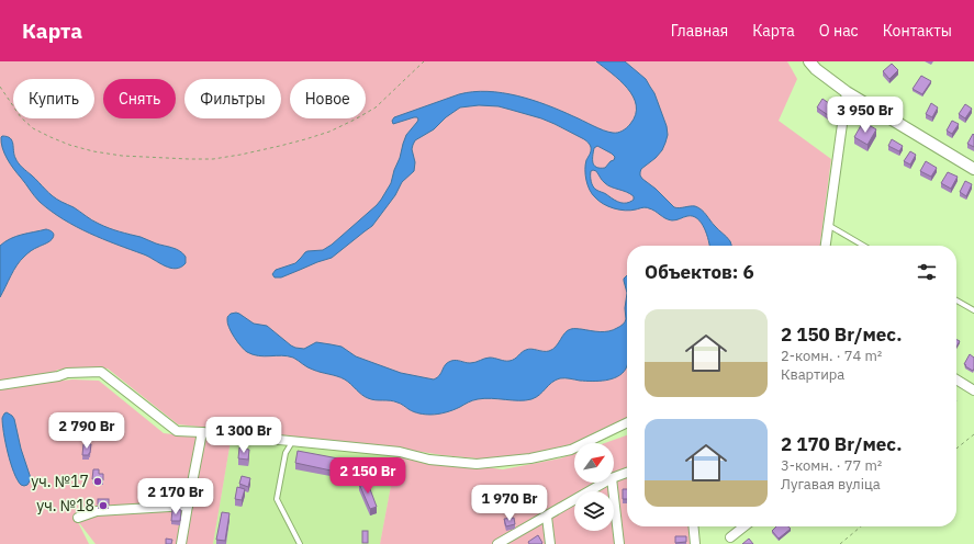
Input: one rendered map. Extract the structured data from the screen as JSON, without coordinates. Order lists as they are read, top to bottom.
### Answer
{
  "places": ["уч. №17", "уч. №18"],
  "north": "top right",
  "page": {
    "header": "Карта",
    "nav": [
      "Главная",
      "Карта",
      "О нас",
      "Контакты"
    ],
    "chip": [
      "Купить",
      "Снять",
      "Фильтры",
      "Новое"
    ],
    "price": [
      "3 950 Br",
      "2 790 Br",
      "1 300 Br",
      "2 150 Br",
      "2 170 Br",
      "1 970 Br"
    ],
    "heading": "Объектов: 6",
    "list": [
      {
        "name": "2 150 Br/мес.",
        "note": "2-комн. · 74 m² · Квартира"
      },
      {
        "name": "2 170 Br/мес.",
        "note": "3-комн. · 77 m² · Лугавая вуліца"
      }
    ]
  }
}
